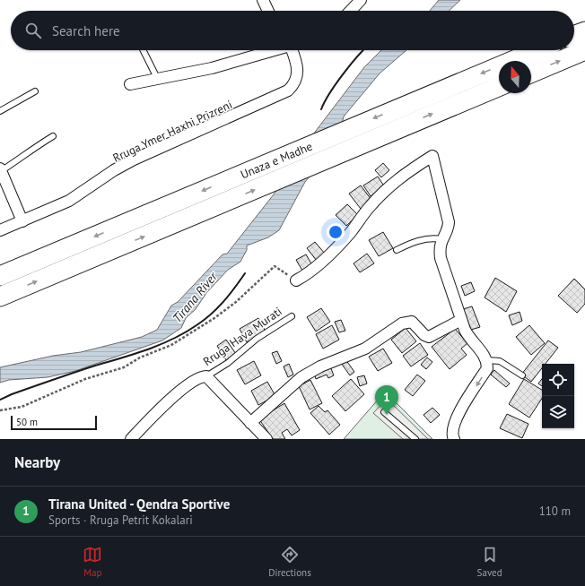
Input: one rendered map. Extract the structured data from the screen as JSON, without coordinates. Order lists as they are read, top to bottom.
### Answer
{
  "streets": {
    "highway": ["Unaza e Madhe"],
    "street": ["Rruga Ymer Haxhi Prizreni", "Rruga Hava Murati"]
  },
  "water": ["Tirana River"],
  "scale_bar": "50 m",
  "north": "top",
  "page": {
    "search": "Search here",
    "pins": "1",
    "scale": "50 m",
    "heading": "Nearby",
    "list": [
      {
        "mark": "1",
        "name": "Tirana United - Qendra Sportive",
        "note": "Sports · Rruga Petrit Kokalari",
        "value": "110 m"
      }
    ],
    "nav": ["Map", "Directions", "Saved"]
  }
}
